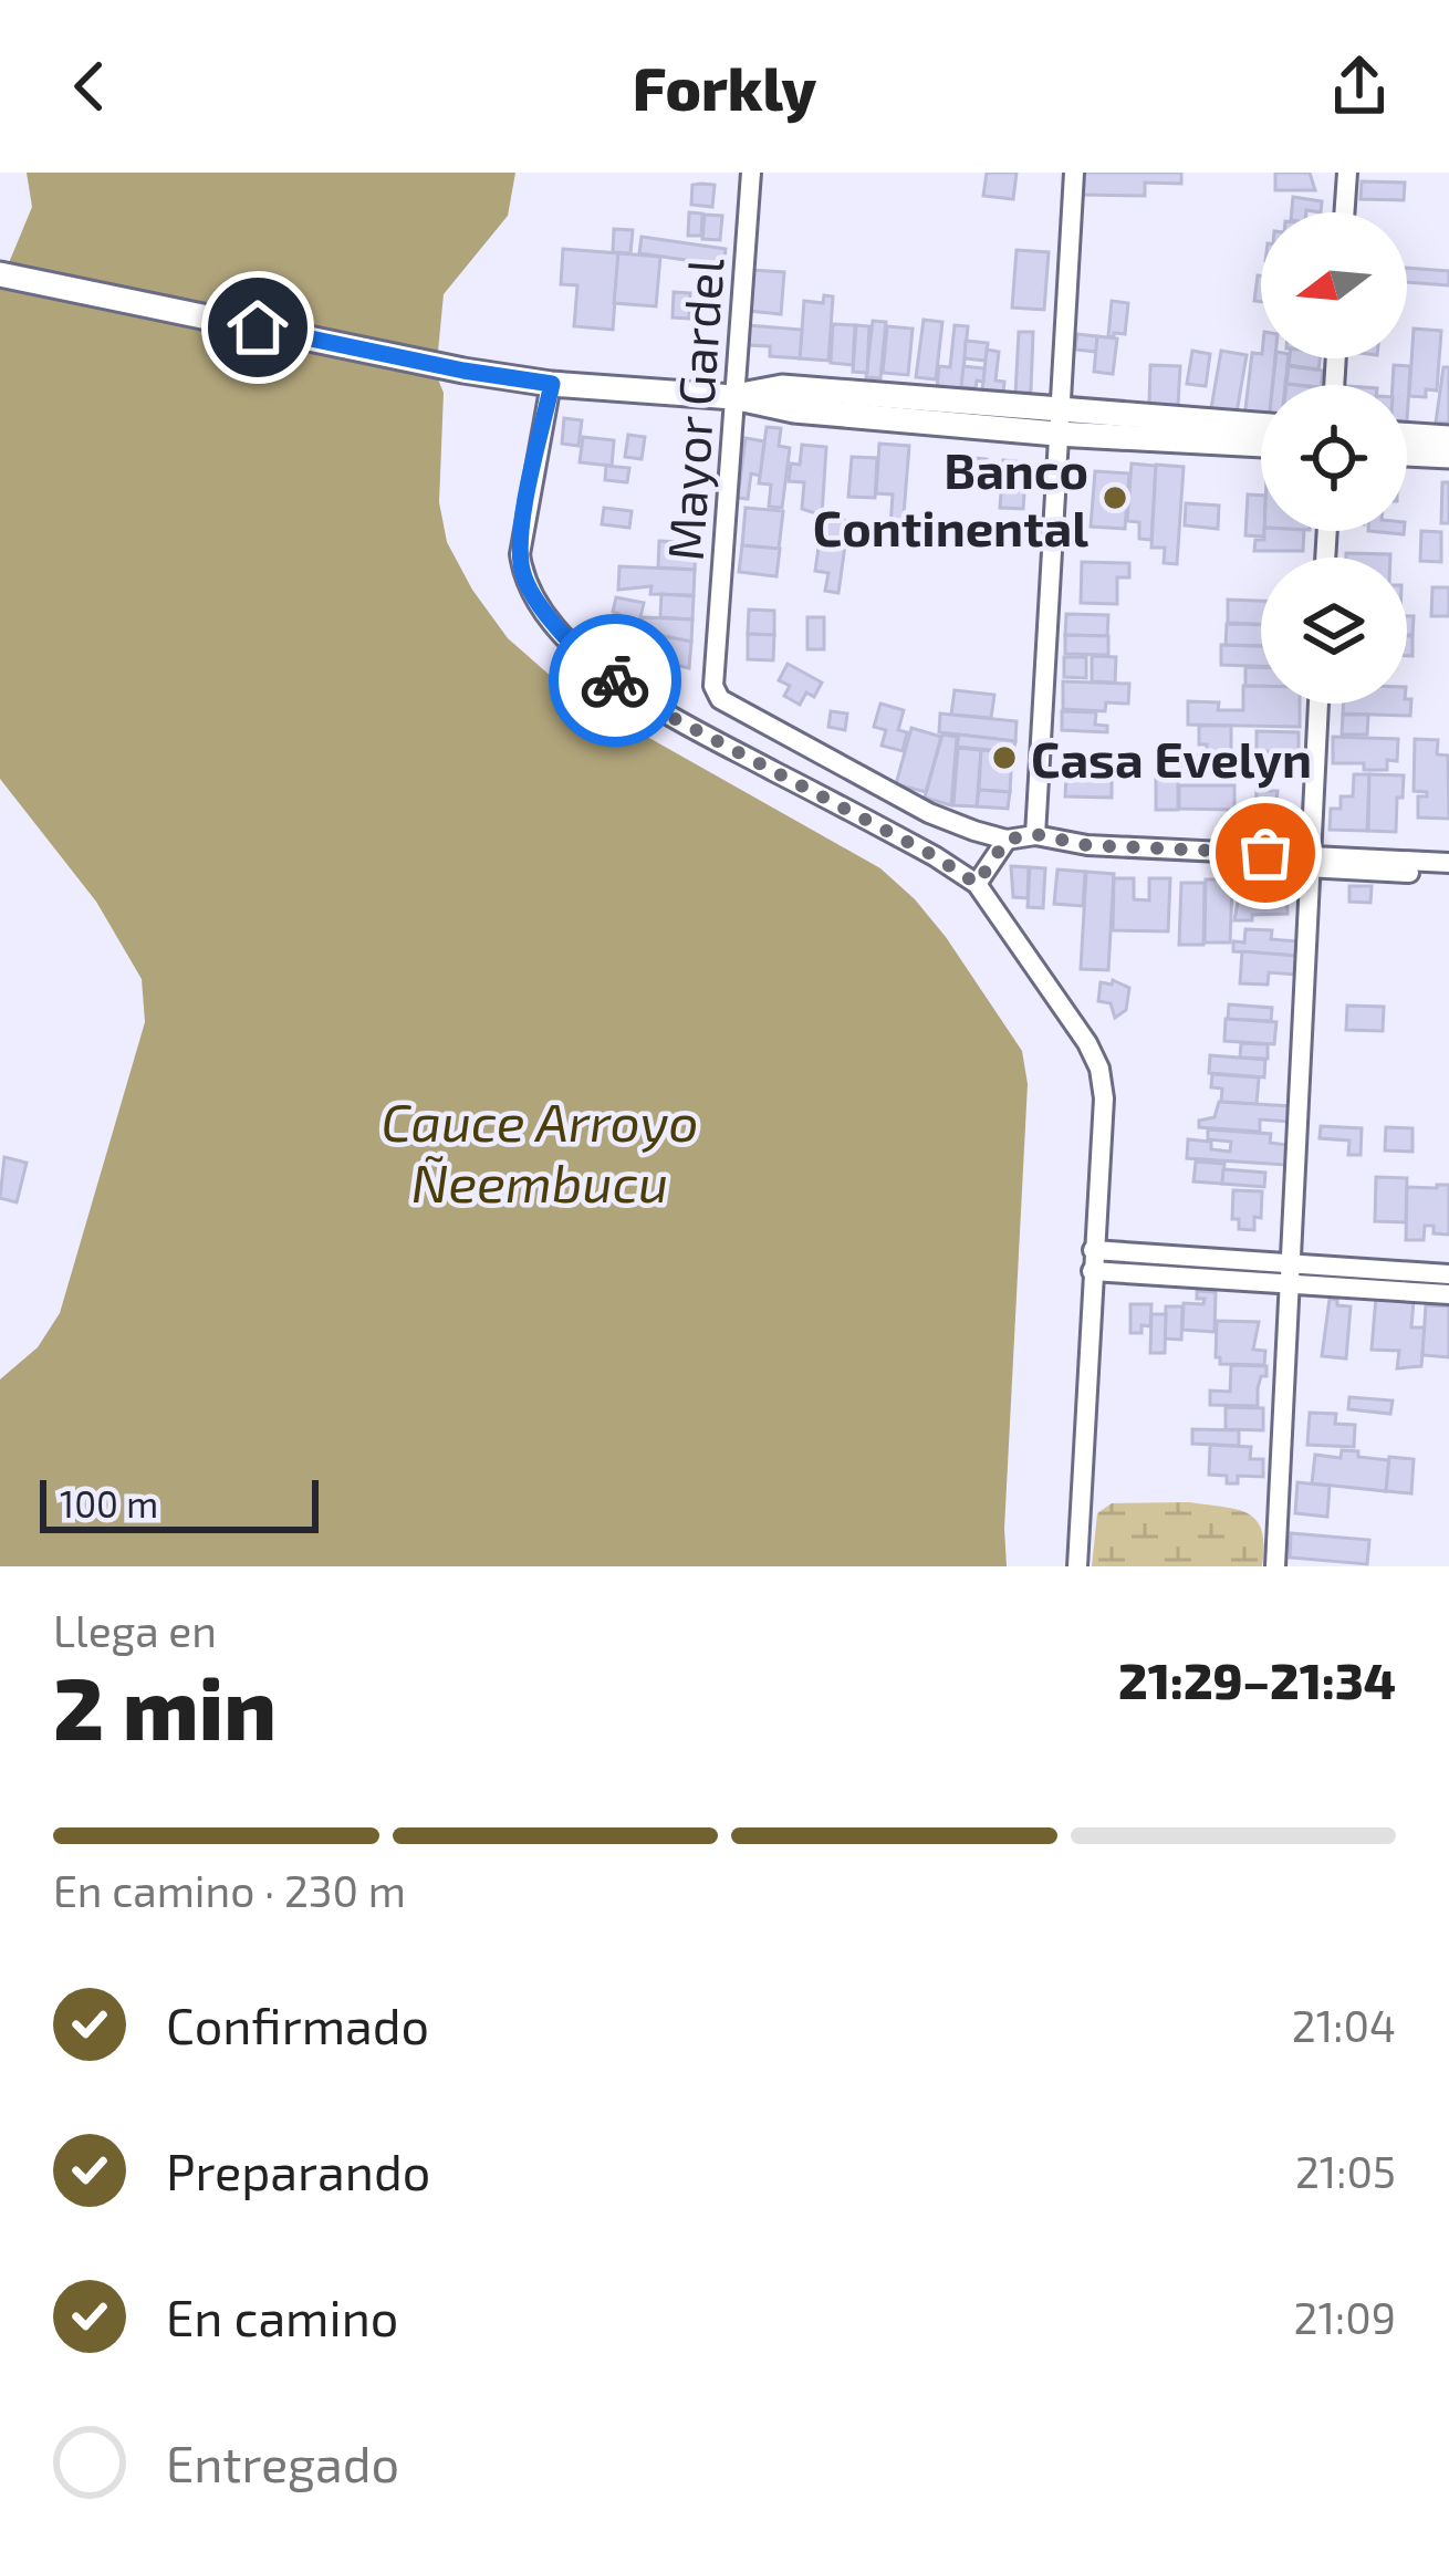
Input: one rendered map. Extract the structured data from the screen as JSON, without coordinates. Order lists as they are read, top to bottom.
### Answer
{
  "streets": {
    "street": ["Mayor Gardel"]
  },
  "water": ["Cauce Arroyo Ñeembucu"],
  "places": ["Banco Continental", "Casa Evelyn"],
  "scale_bar": "100 m",
  "north": "left",
  "page": {
    "header": "Forkly",
    "scale": "100 m",
    "heading": ["2 min", "Llega en", "21:29–21:34"],
    "bar": "En camino · 230 m",
    "list": [
      ["Confirmado", "21:04"],
      ["Preparando", "21:05"],
      ["En camino", "21:09"],
      "Entregado"
    ]
  }
}
